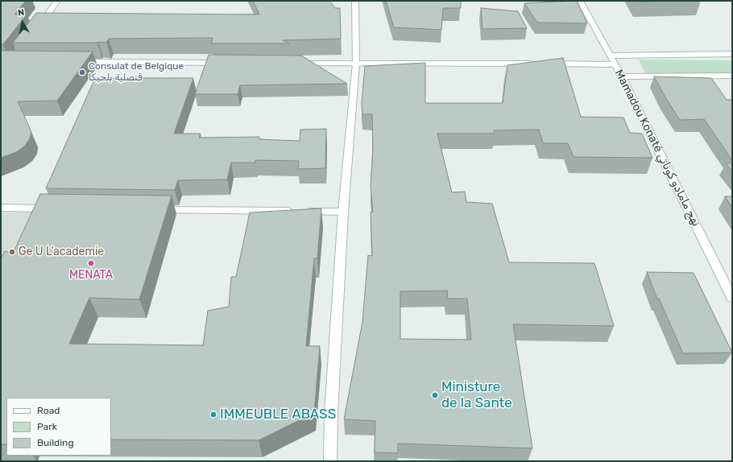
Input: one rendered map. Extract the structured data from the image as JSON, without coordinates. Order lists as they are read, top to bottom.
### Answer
{
  "streets": {
    "street": ["Mamadou Konaté نهج مامادو كوناتي"]
  },
  "places": [
    "Consulat de Belgique قنصلية بلجيكا",
    "Ge U L'academie",
    "MENATA",
    "Ministure de la Sante",
    "IMMEUBLE ABASS"
  ],
  "legend": ["Road", "Park", "Building"],
  "north": "top"
}
